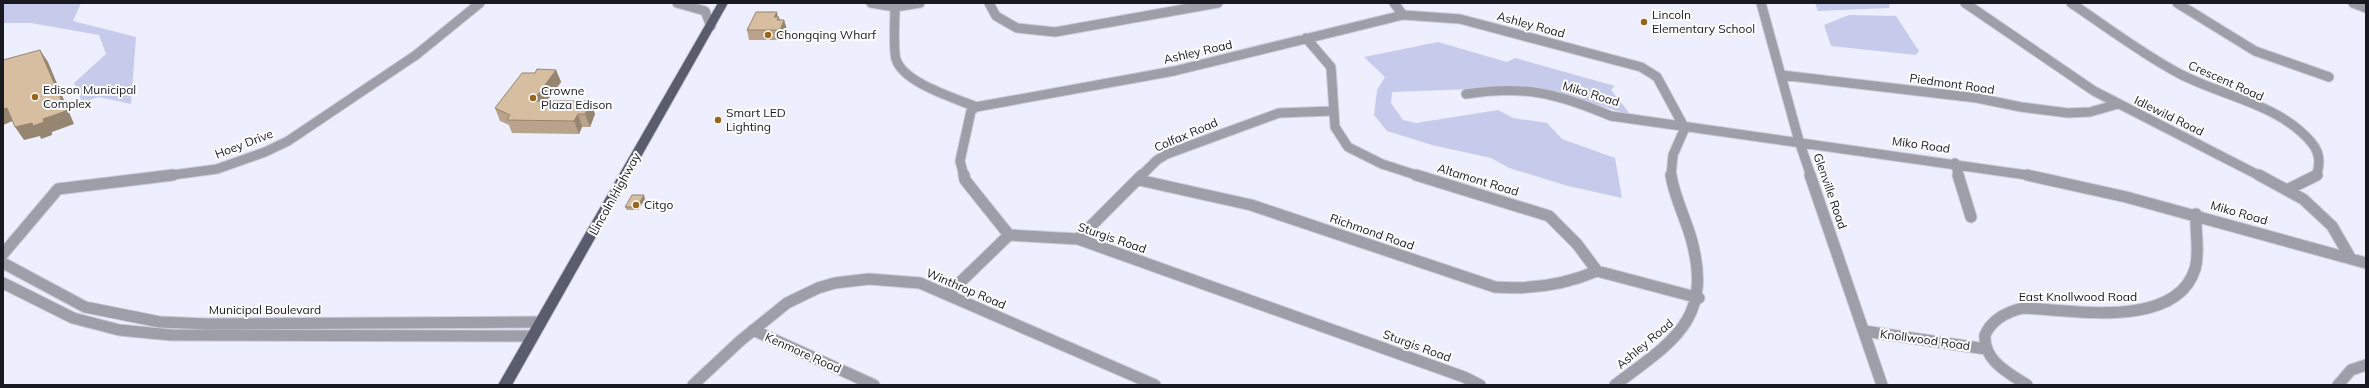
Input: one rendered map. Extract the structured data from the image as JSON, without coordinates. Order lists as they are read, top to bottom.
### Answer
{
  "streets": {
    "main road": ["Lincoln Highway"],
    "street": [
      "Ashley Road",
      "Crescent Road",
      "Piedmont Road",
      "Miko Road",
      "Idlewild Road",
      "Colfax Road",
      "Hoey Drive",
      "Altamont Road",
      "Glenville Road",
      "Richmond Road",
      "Sturgis Road",
      "Winthrop Road",
      "East Knollwood Road",
      "Municipal Boulevard",
      "Knollwood Road",
      "Kenmore Road"
    ]
  },
  "crossings": [
    ["Ashley Road", "Miko Road"],
    ["Ashley Road", "Altamont Road"],
    ["Crescent Road", "Idlewild Road"],
    ["Piedmont Road", "Idlewild Road"],
    ["Piedmont Road", "Glenville Road"],
    ["Miko Road", "Idlewild Road"],
    ["Miko Road", "Glenville Road"],
    ["Miko Road", "East Knollwood Road"],
    ["Colfax Road", "Altamont Road"],
    ["Colfax Road", "Richmond Road"],
    ["Colfax Road", "Sturgis Road"],
    ["Altamont Road", "Richmond Road"],
    ["Glenville Road", "Knollwood Road"],
    ["Lincoln Highway", "Municipal Boulevard"],
    ["Winthrop Road", "Kenmore Road"],
    ["East Knollwood Road", "Knollwood Road"]
  ],
  "places": [
    "Lincoln Elementary School",
    "Chongqing Wharf",
    "Edison Municipal Complex",
    "Crowne Plaza Edison",
    "Smart LED Lighting",
    "Citgo"
  ]
}
